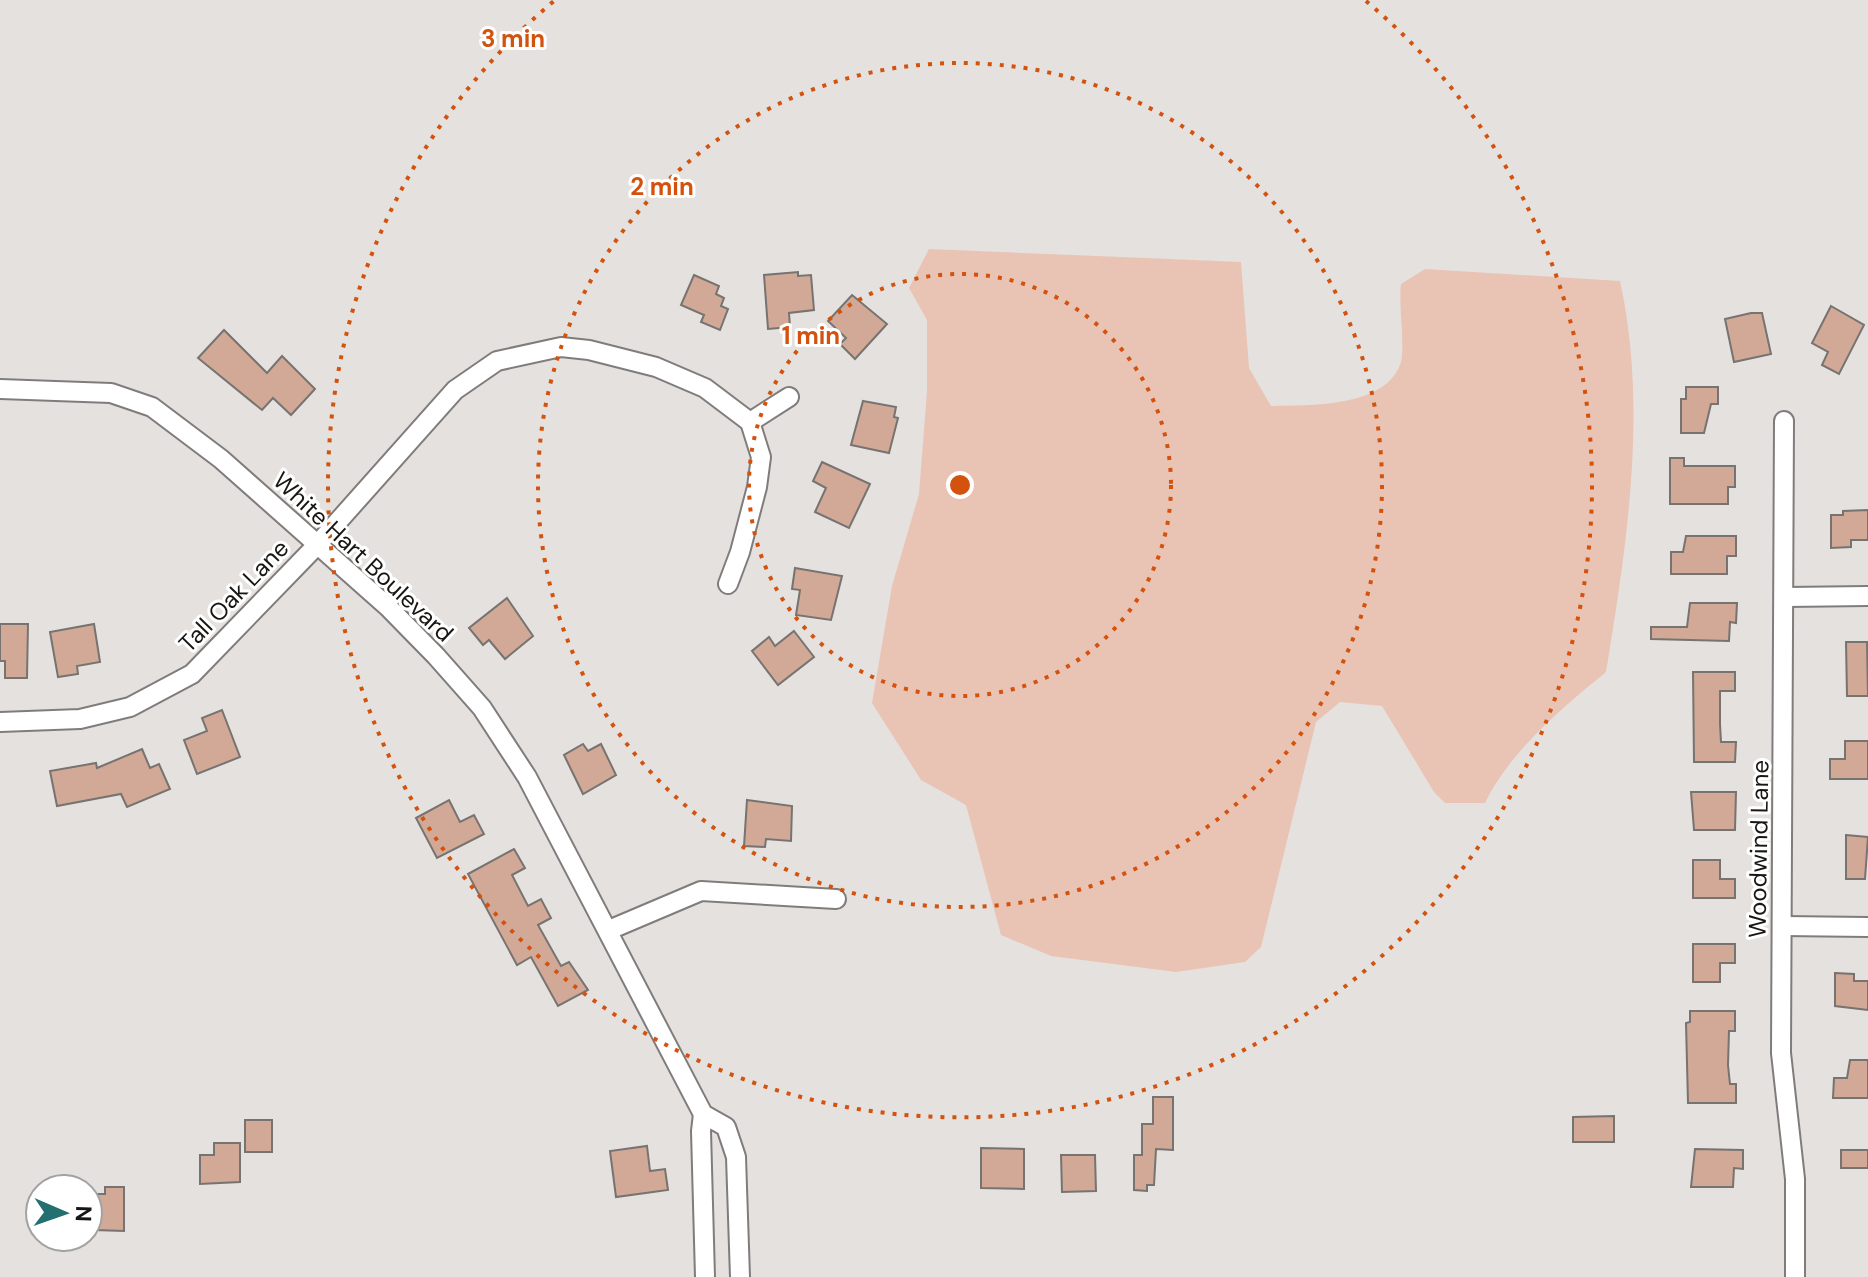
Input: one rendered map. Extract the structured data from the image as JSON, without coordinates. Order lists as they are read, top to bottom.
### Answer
{
  "streets": {
    "street": ["White Hart Boulevard", "Tall Oak Lane", "Woodwind Lane"]
  },
  "crossings": [
    ["White Hart Boulevard", "Tall Oak Lane"]
  ],
  "north": "right",
  "rings": ["3 min", "2 min", "1 min"]
}
